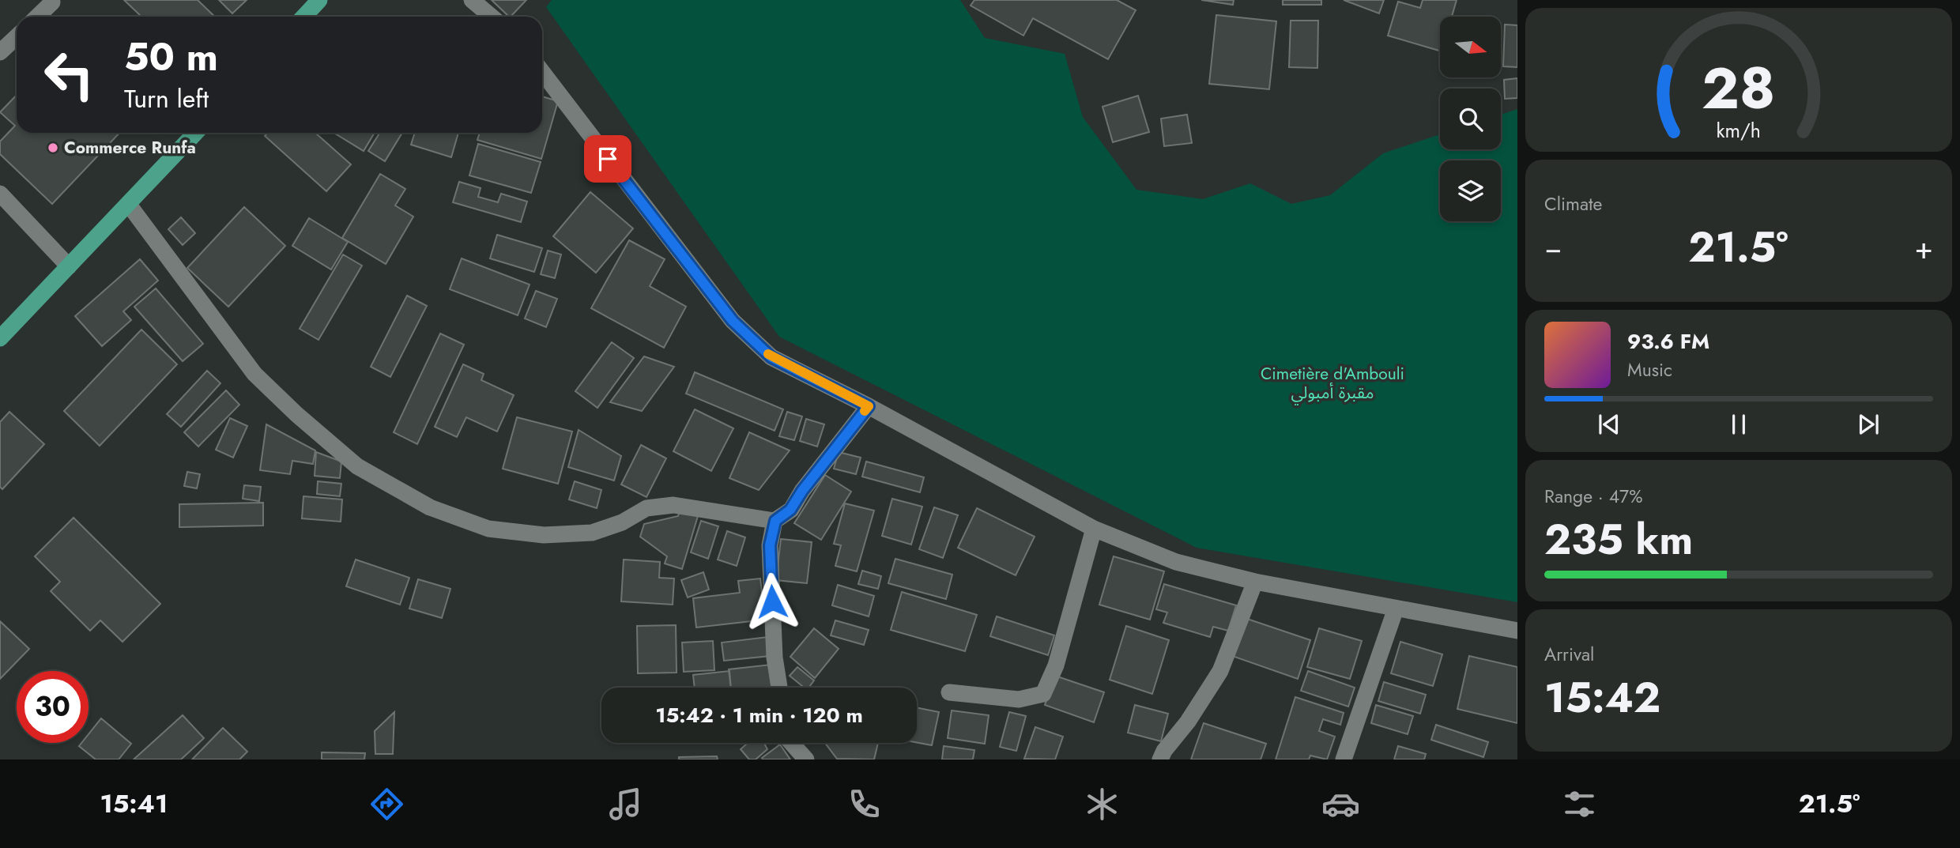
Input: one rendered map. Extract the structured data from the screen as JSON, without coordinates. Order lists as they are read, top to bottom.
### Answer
{
  "parks": ["Cimetière d'Ambouli مقبرة أمبولي"],
  "places": ["Commerce Runfa"],
  "north": "right",
  "page": {
    "turn": ["50 m", "Turn left"],
    "tile": [
      "Climate",
      ["Range · 47%", "235 km"],
      ["Arrival", "15:42"]
    ],
    "heat": ["−", "21.5°", "+"],
    "song": ["93.6 FM", "Music"],
    "limit": "30",
    "trip": "15:42 · 1 min · 120 m",
    "tabs": ["15:41", "21.5°"],
    "gauge": ["28", "km/h"]
  }
}
